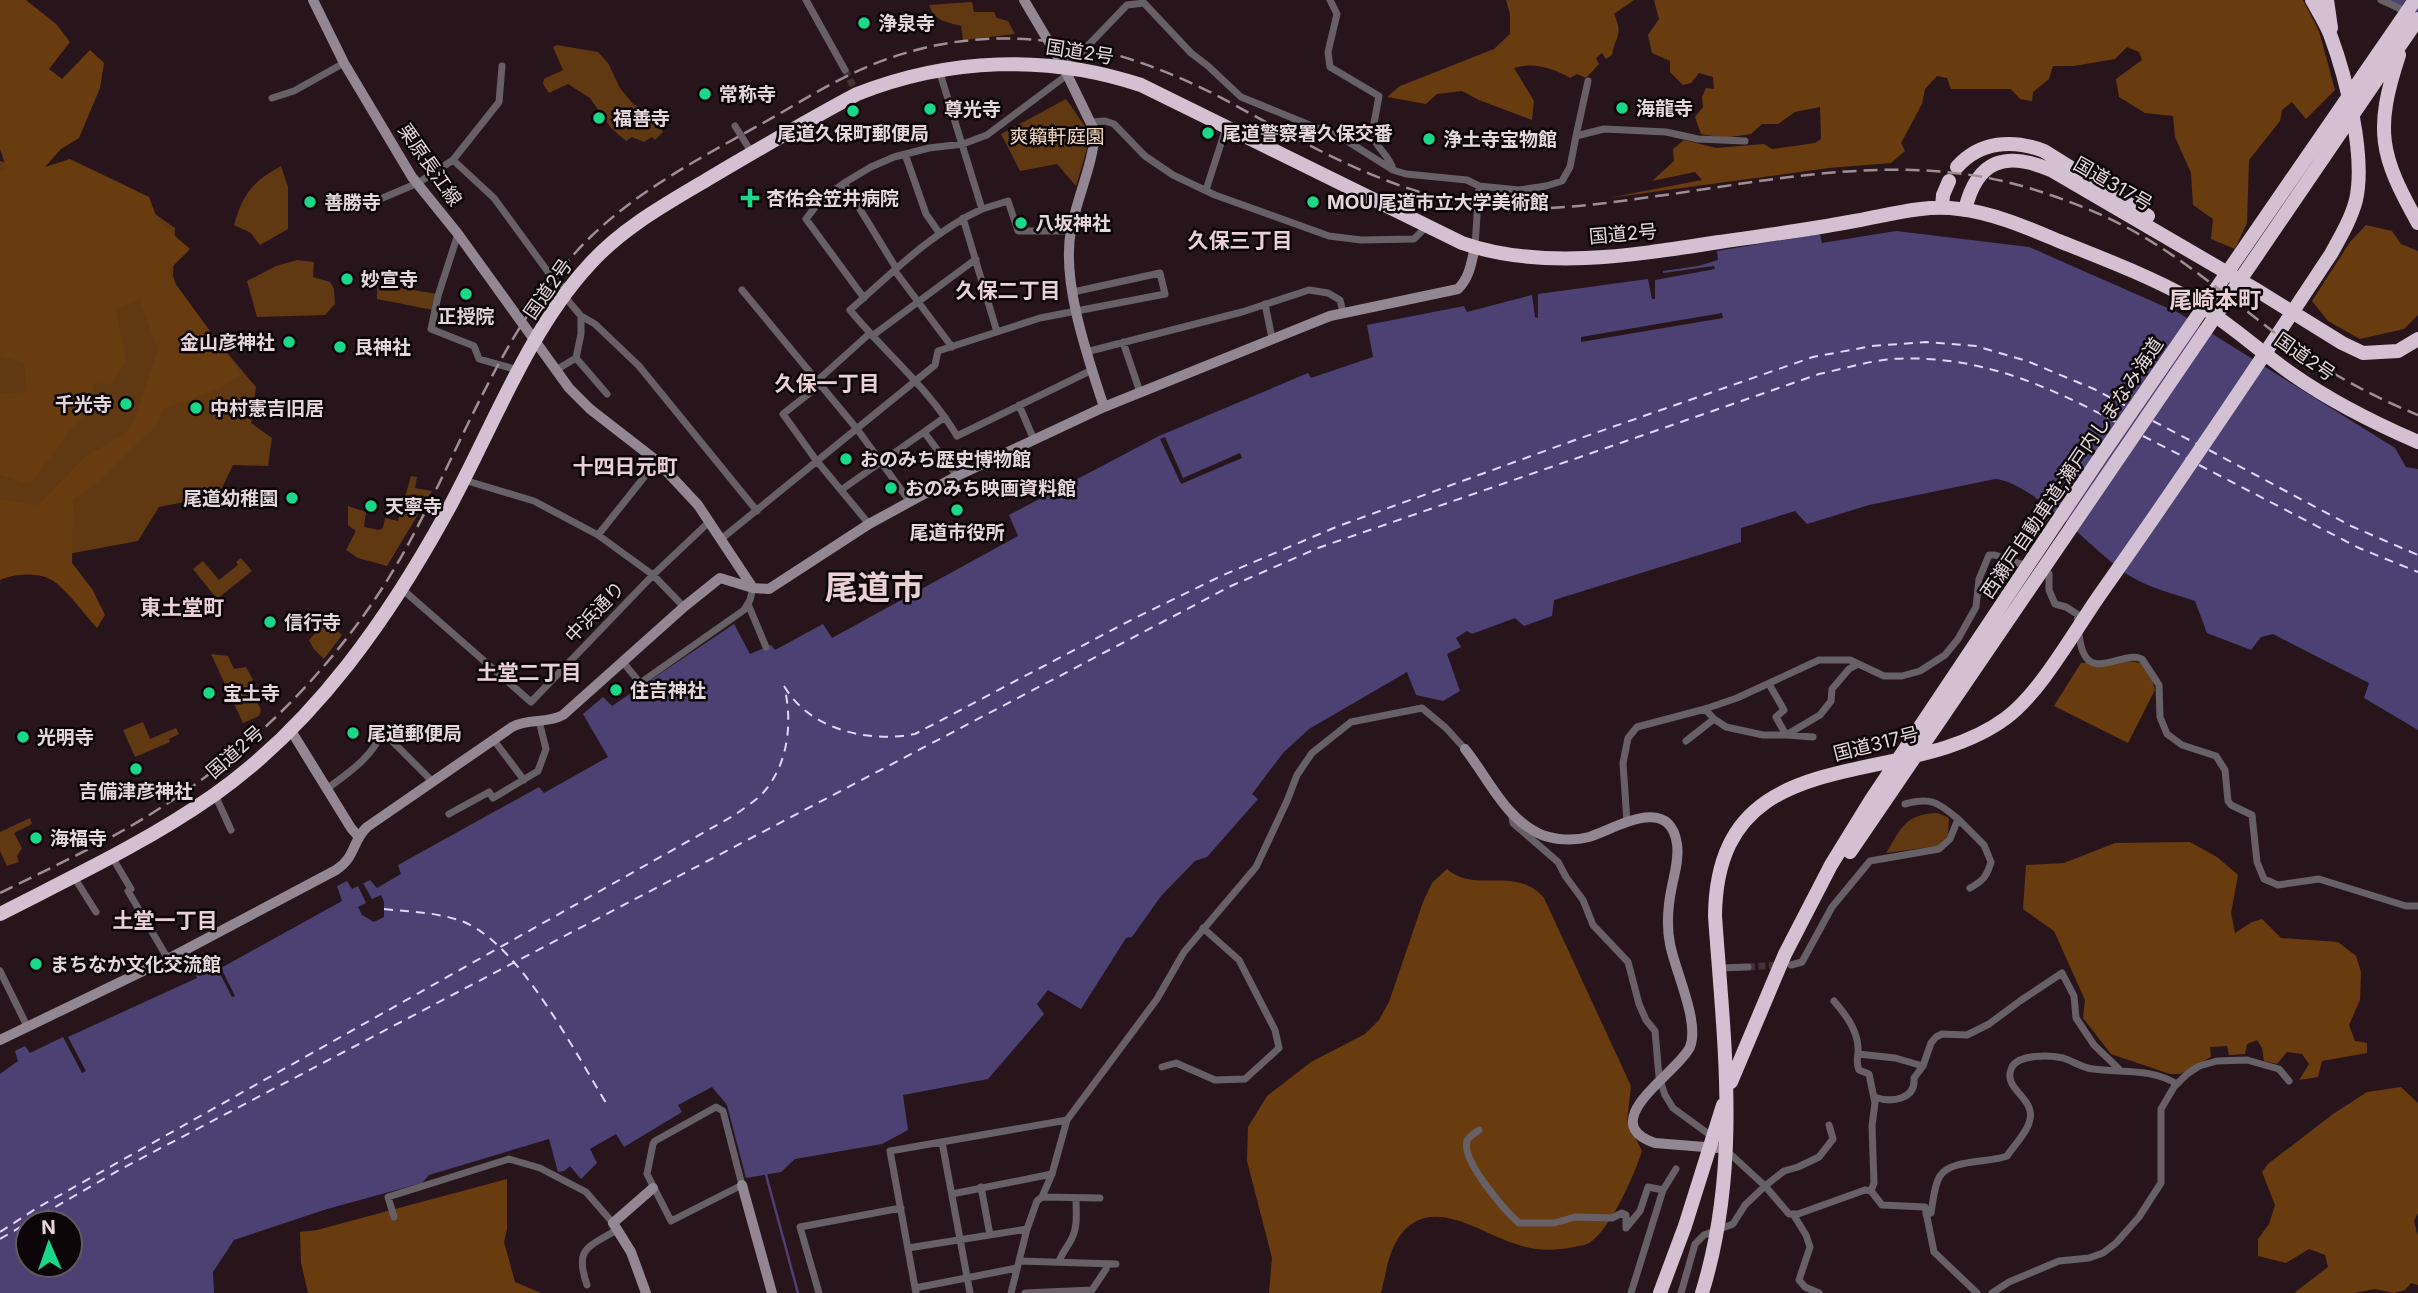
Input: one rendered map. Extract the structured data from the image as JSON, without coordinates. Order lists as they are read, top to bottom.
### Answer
{
  "streets": {
    "highway": ["国道2号", "国道317号", "西瀬戸自動車道;瀬戸内しまなみ海道"],
    "street": ["栗原長江線", "中浜通り"]
  },
  "crossings": [
    ["国道2号", "栗原長江線"],
    ["国道2号", "国道317号"],
    ["栗原長江線", "中浜通り"]
  ],
  "districts": [
    "久保三丁目",
    "久保二丁目",
    "尾崎本町",
    "久保一丁目",
    "十四日元町",
    "尾道市",
    "東土堂町",
    "土堂二丁目",
    "土堂一丁目"
  ],
  "parks": ["爽籟軒庭園"],
  "places": {
    "other": [
      "浄泉寺",
      "常称寺",
      "海龍寺",
      "尊光寺",
      "尾道久保町郵便局",
      "福善寺",
      "尾道警察署久保交番",
      "浄土寺宝物館",
      "善勝寺",
      "MOU 尾道市立大学美術館",
      "八坂神社",
      "妙宣寺",
      "正授院",
      "金山彦神社",
      "艮神社",
      "千光寺",
      "中村憲吉旧居",
      "おのみち歴史博物館",
      "おのみち映画資料館",
      "尾道幼稚園",
      "天寧寺",
      "尾道市役所",
      "信行寺",
      "住吉神社",
      "宝土寺",
      "尾道郵便局",
      "光明寺",
      "吉備津彦神社",
      "海福寺",
      "まちなか文化交流館"
    ],
    "health": ["杏佑会笠井病院"]
  },
  "north": "top"
}
